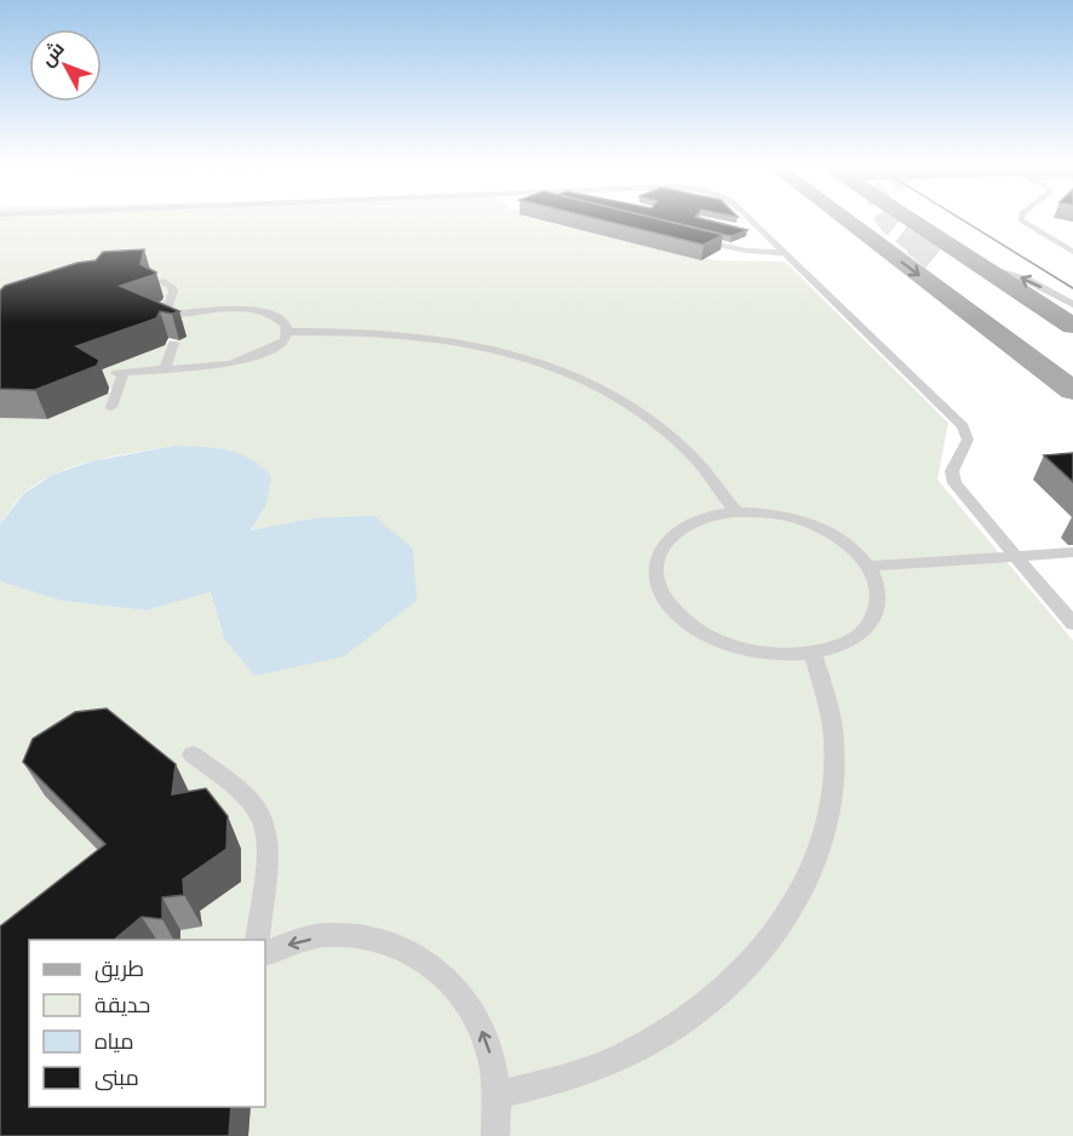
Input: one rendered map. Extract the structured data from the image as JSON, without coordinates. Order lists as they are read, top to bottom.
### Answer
{
  "legend": [
    "طريق",
    "حديقة",
    "مياه",
    "مبنى"
  ],
  "north": "top left"
}
